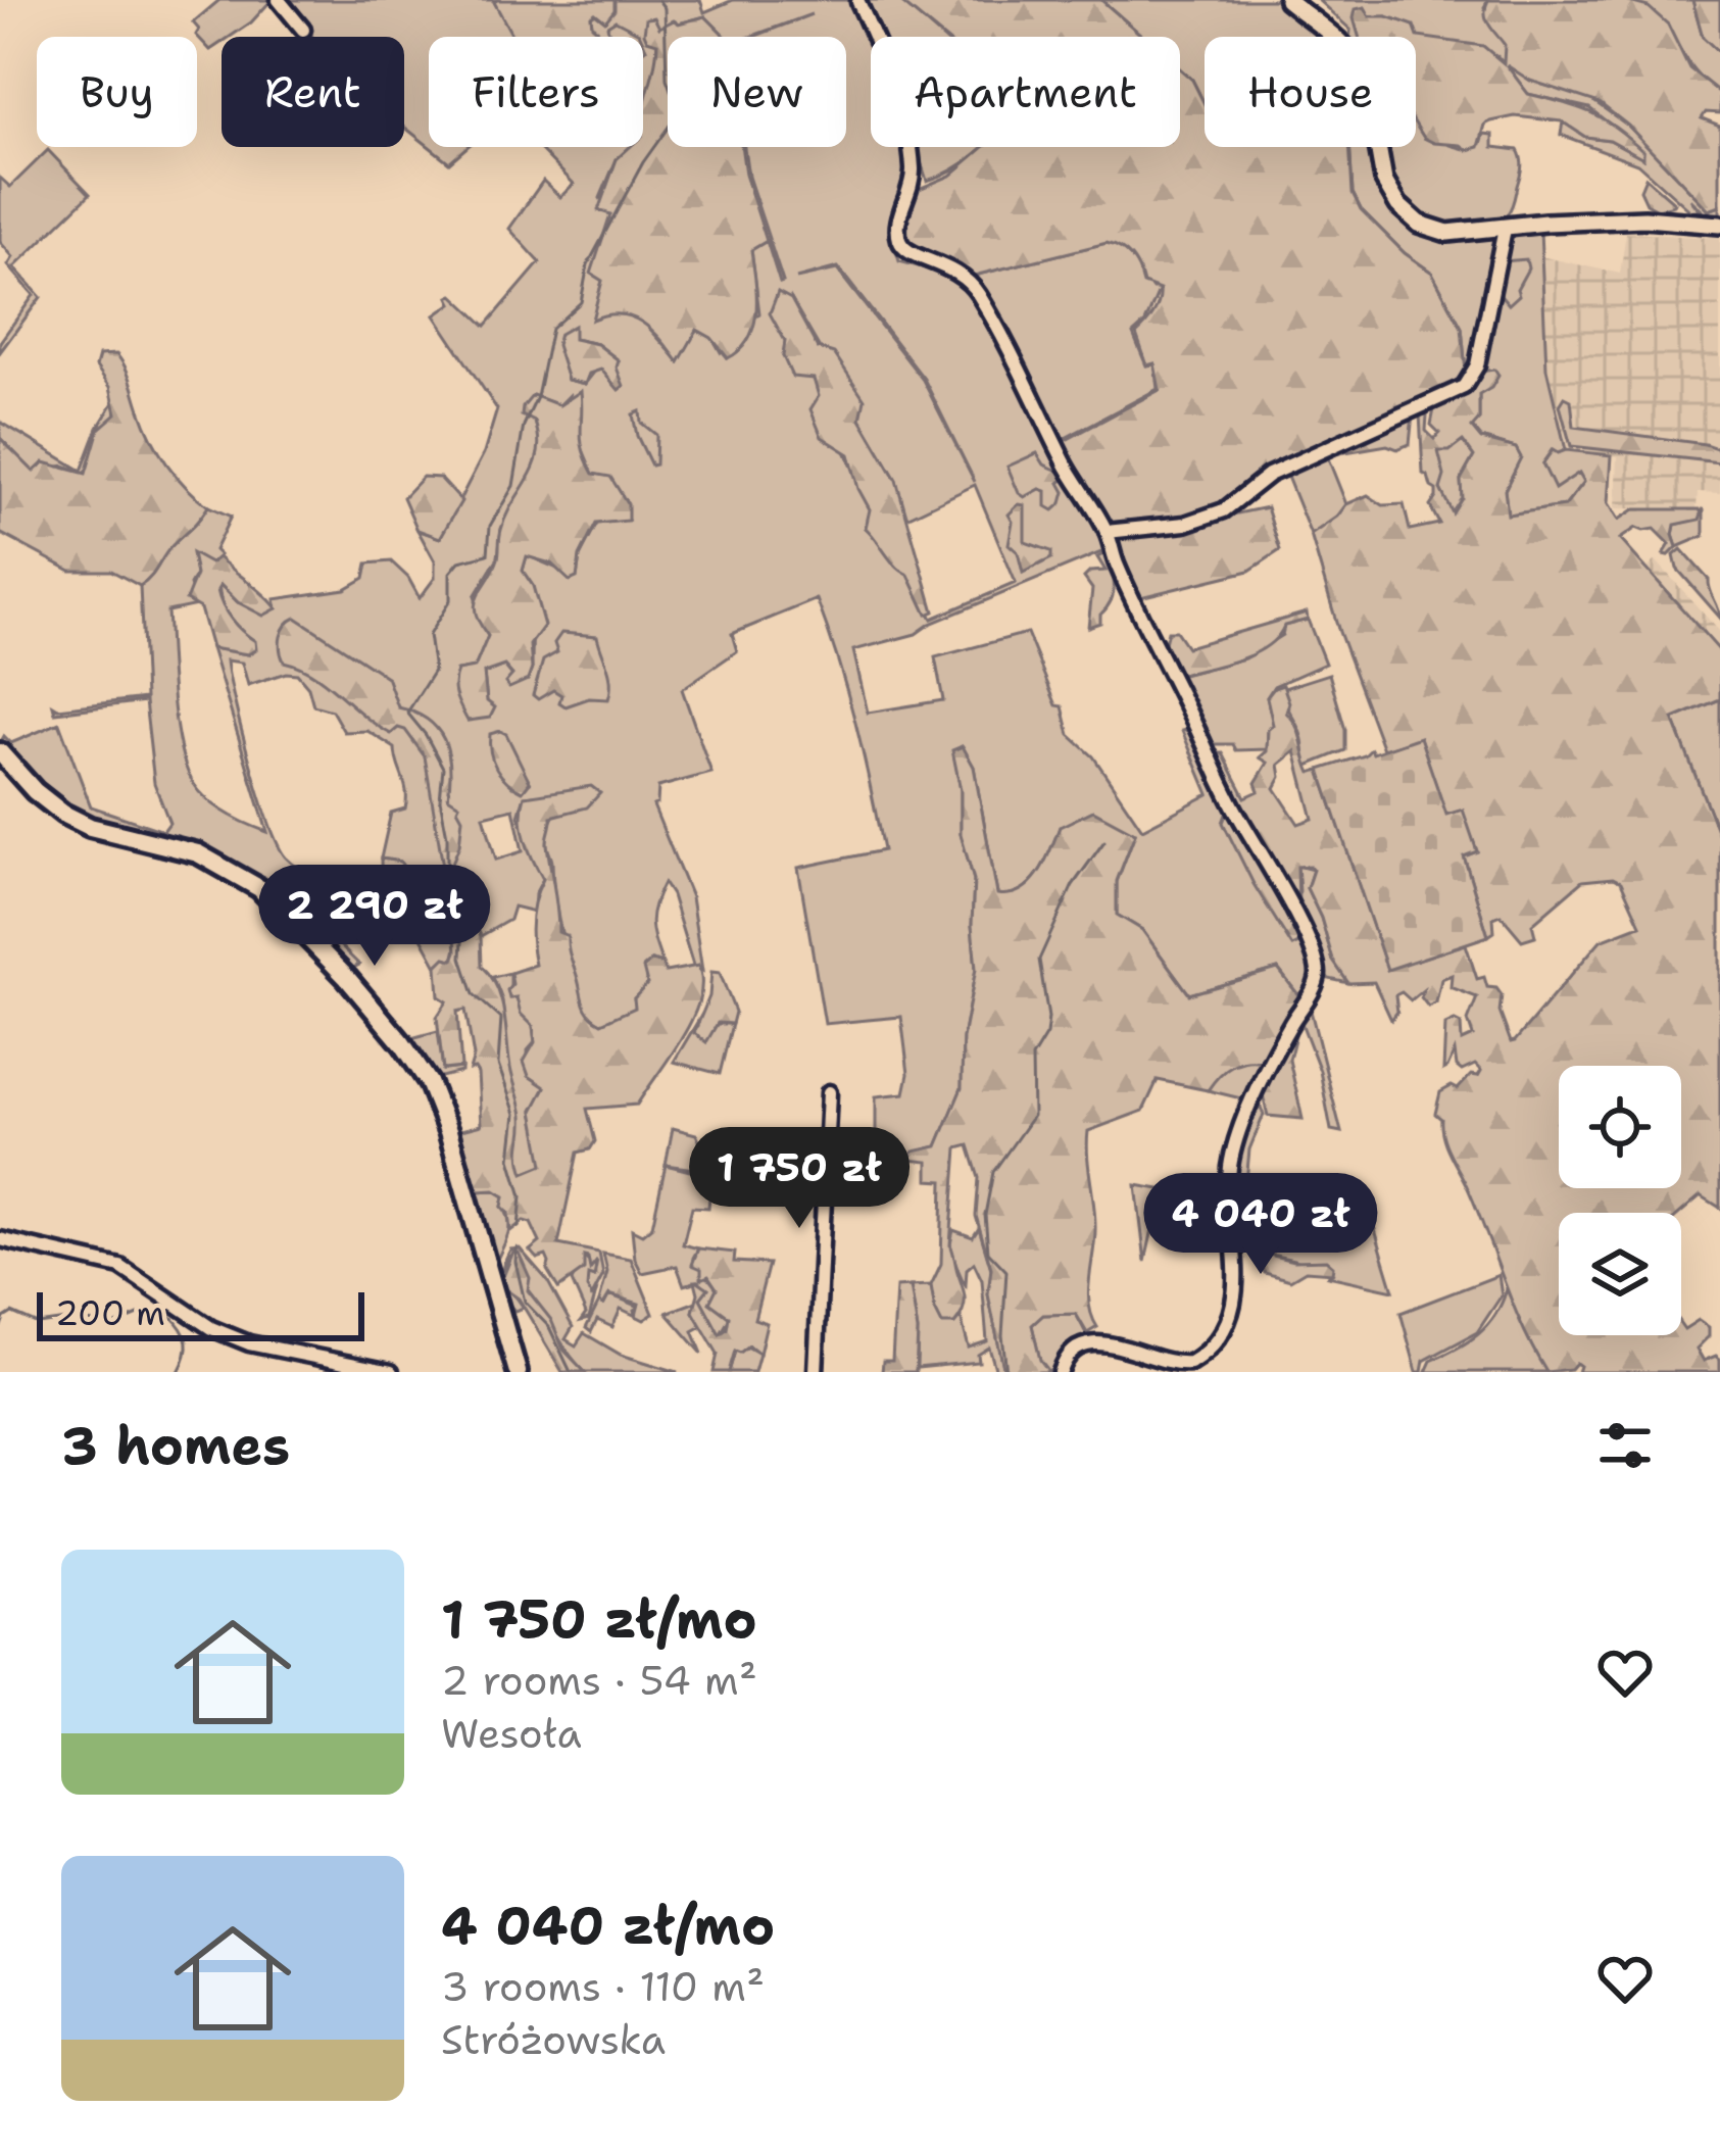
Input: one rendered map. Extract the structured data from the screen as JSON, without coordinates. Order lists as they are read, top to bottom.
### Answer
{
  "scale_bar": "200 m",
  "page": {
    "chip": [
      "Buy",
      "Rent",
      "Filters",
      "New",
      "Apartment",
      "House"
    ],
    "price": ["2 290 zł", "1 750 zł", "4 040 zł"],
    "scale": "200 m",
    "heading": "3 homes",
    "list": [
      {
        "name": "1 750 zł/mo",
        "note": "2 rooms · 54 m² · Wesoła"
      },
      {
        "name": "4 040 zł/mo",
        "note": "3 rooms · 110 m² · Stróżowska"
      }
    ]
  }
}
